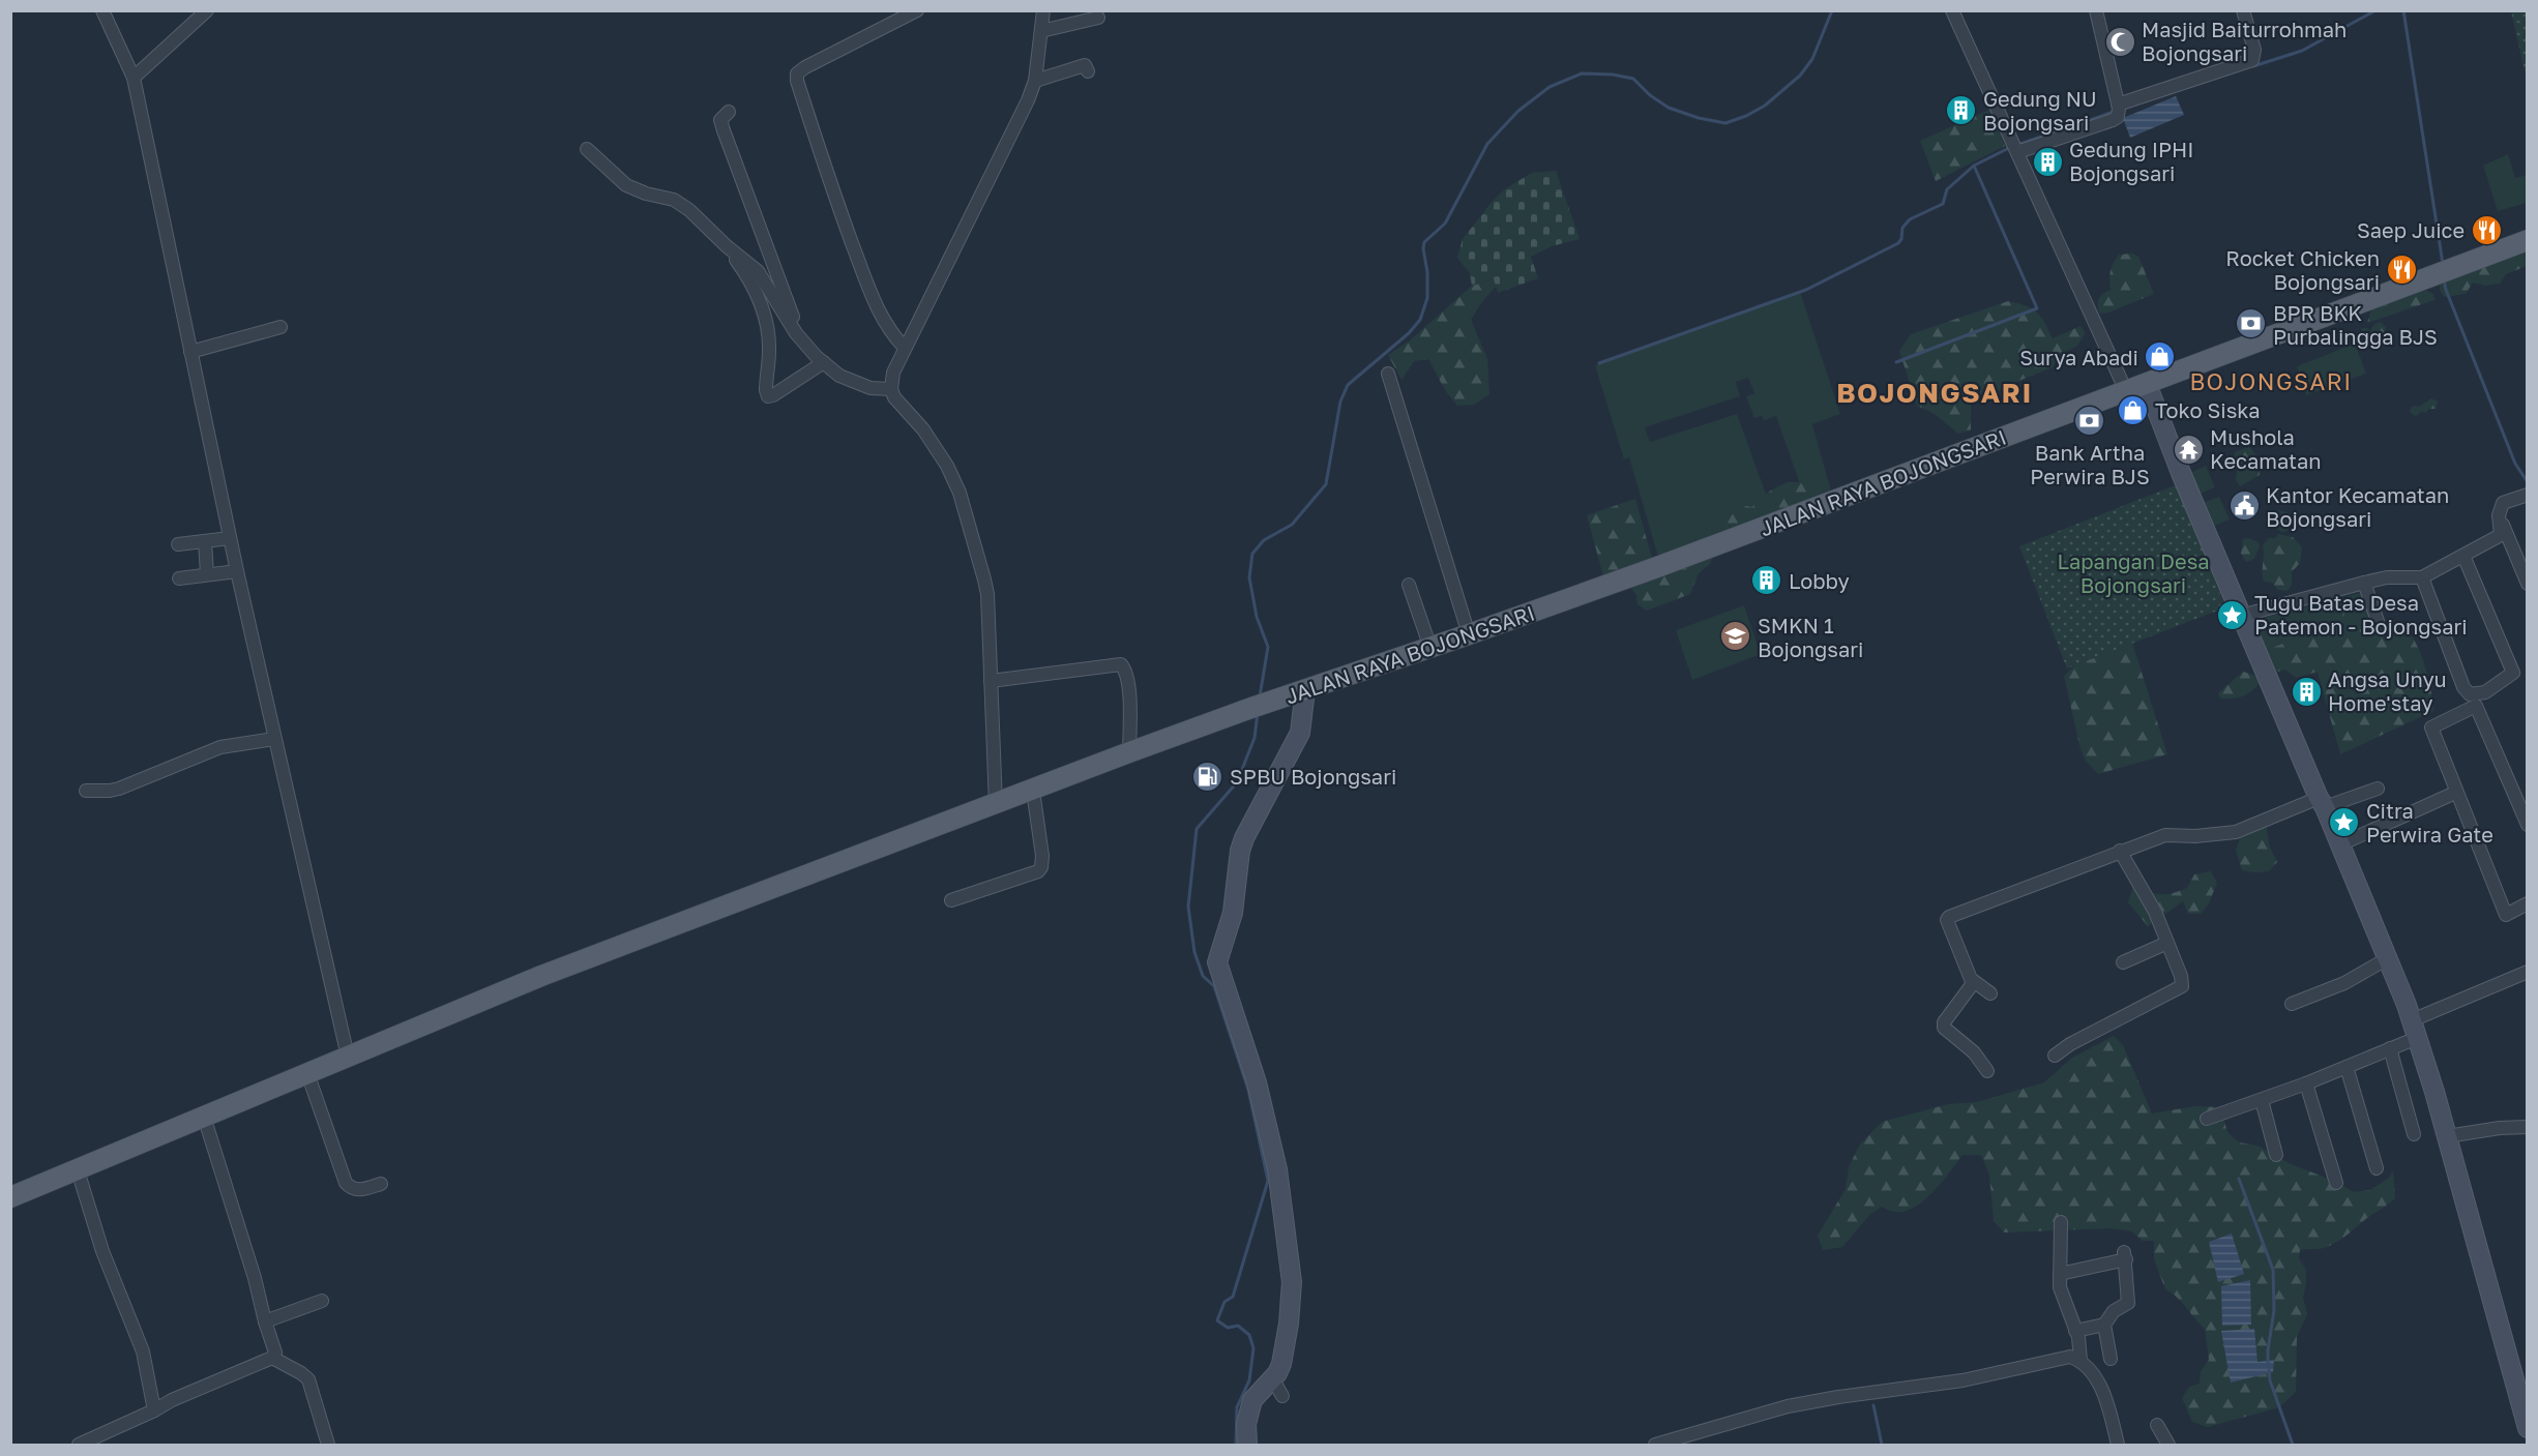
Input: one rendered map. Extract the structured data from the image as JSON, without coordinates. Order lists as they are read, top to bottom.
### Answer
{
  "streets": {
    "main road": ["JALAN RAYA BOJONGSARI"]
  },
  "districts": ["BOJONGSARI", "BOJONGSARI"],
  "parks": ["Lapangan Desa Bojongsari"],
  "places": {
    "mosque": ["Masjid Baiturrohmah Bojongsari"],
    "building": [
      "Gedung NU Bojongsari",
      "Gedung IPHI Bojongsari",
      "Lobby",
      "Angsa Unyu Home'stay"
    ],
    "restaurant": ["Saep Juice", "Rocket Chicken Bojongsari"],
    "bank": ["BPR BKK Purbalingga BJS", "Bank Artha Perwira BJS"],
    "shop": ["Surya Abadi", "Toko Siska"],
    "temple": ["Mushola Kecamatan"],
    "public building": ["Kantor Kecamatan Bojongsari"],
    "place": ["Tugu Batas Desa Patemon - Bojongsari", "Citra Perwira Gate"],
    "school or university": ["SMKN 1 Bojongsari"],
    "fuel station": ["SPBU Bojongsari"]
  }
}
